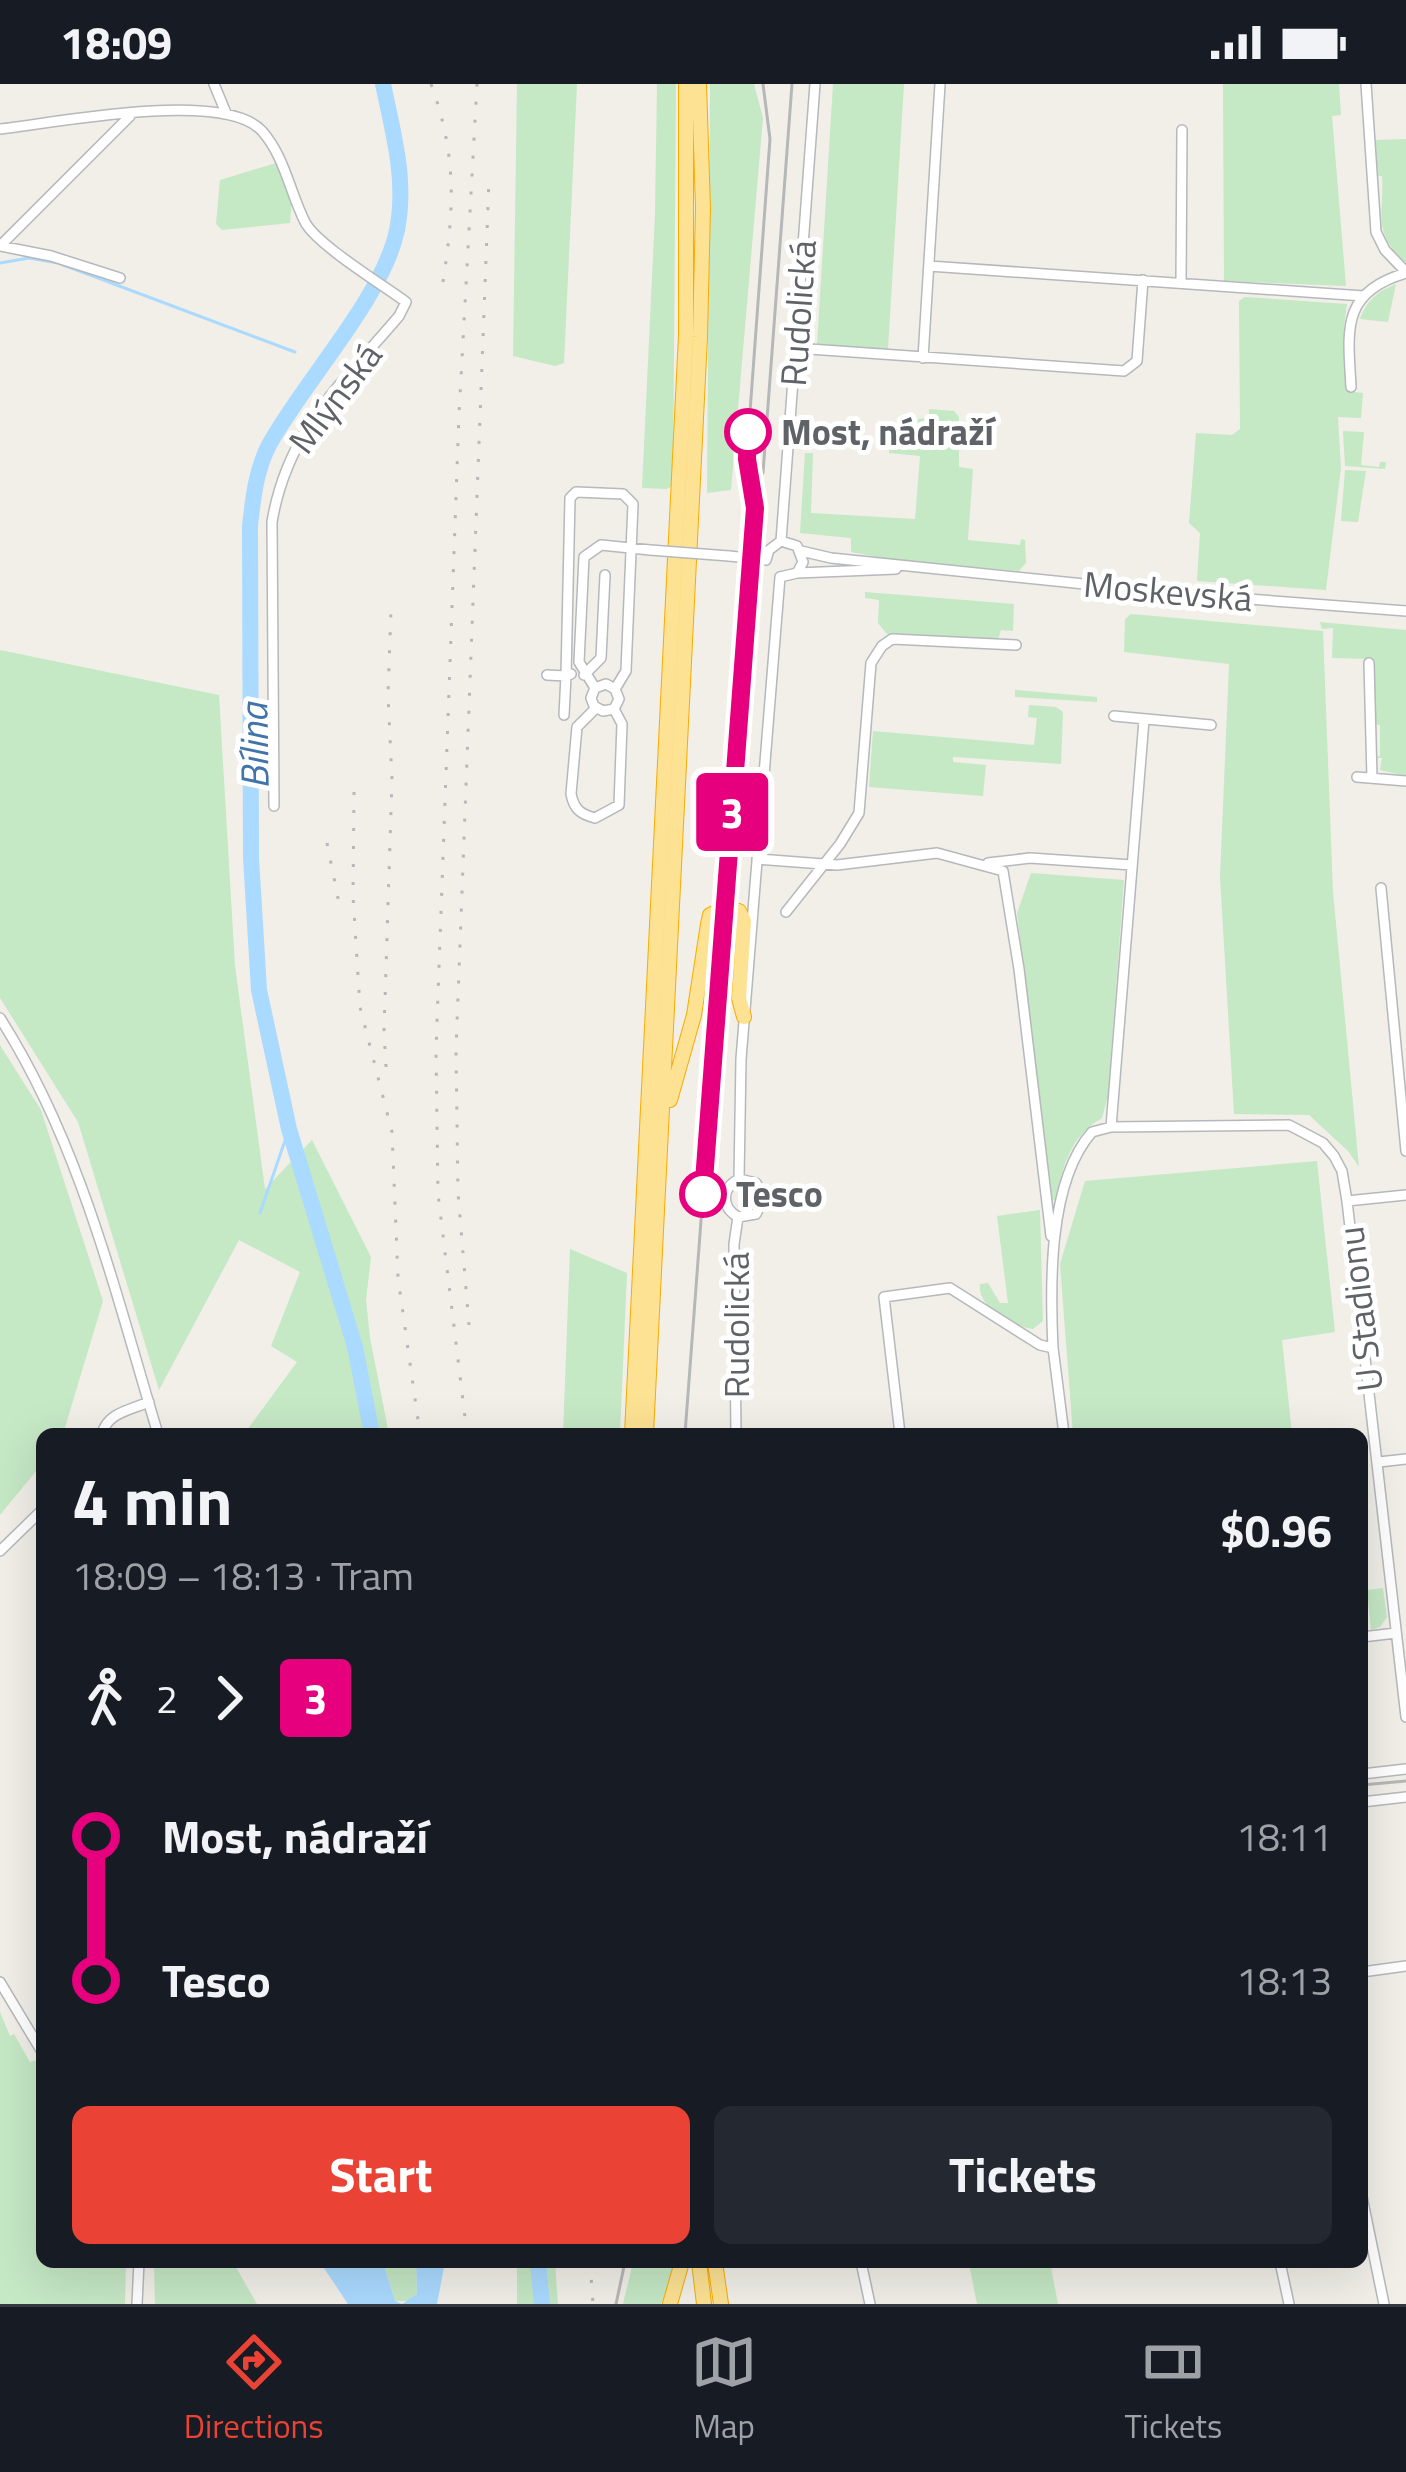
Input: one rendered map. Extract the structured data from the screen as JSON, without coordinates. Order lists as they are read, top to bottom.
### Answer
{
  "streets": {
    "street": [
      "Rudolická",
      "Mlýnská",
      "Moskevská",
      "U Stadionu"
    ]
  },
  "crossings": [
    ["Rudolická", "Moskevská"]
  ],
  "water": ["Bílina"],
  "places": ["Most, nádraží", "Tesco"],
  "lines": ["tram line 3"],
  "page": {
    "status": "18:09",
    "on_map": "3",
    "heading": ["4 min", "18:09 – 18:13 · Tram", "$0.96"],
    "legs": ["2", "3"],
    "list": [
      {
        "name": "Most, nádraží",
        "value": "18:11"
      },
      {
        "name": "Tesco",
        "value": "18:13"
      }
    ],
    "buttons": ["Start", "Tickets"],
    "tabs": ["Directions", "Map", "Tickets"]
  }
}
